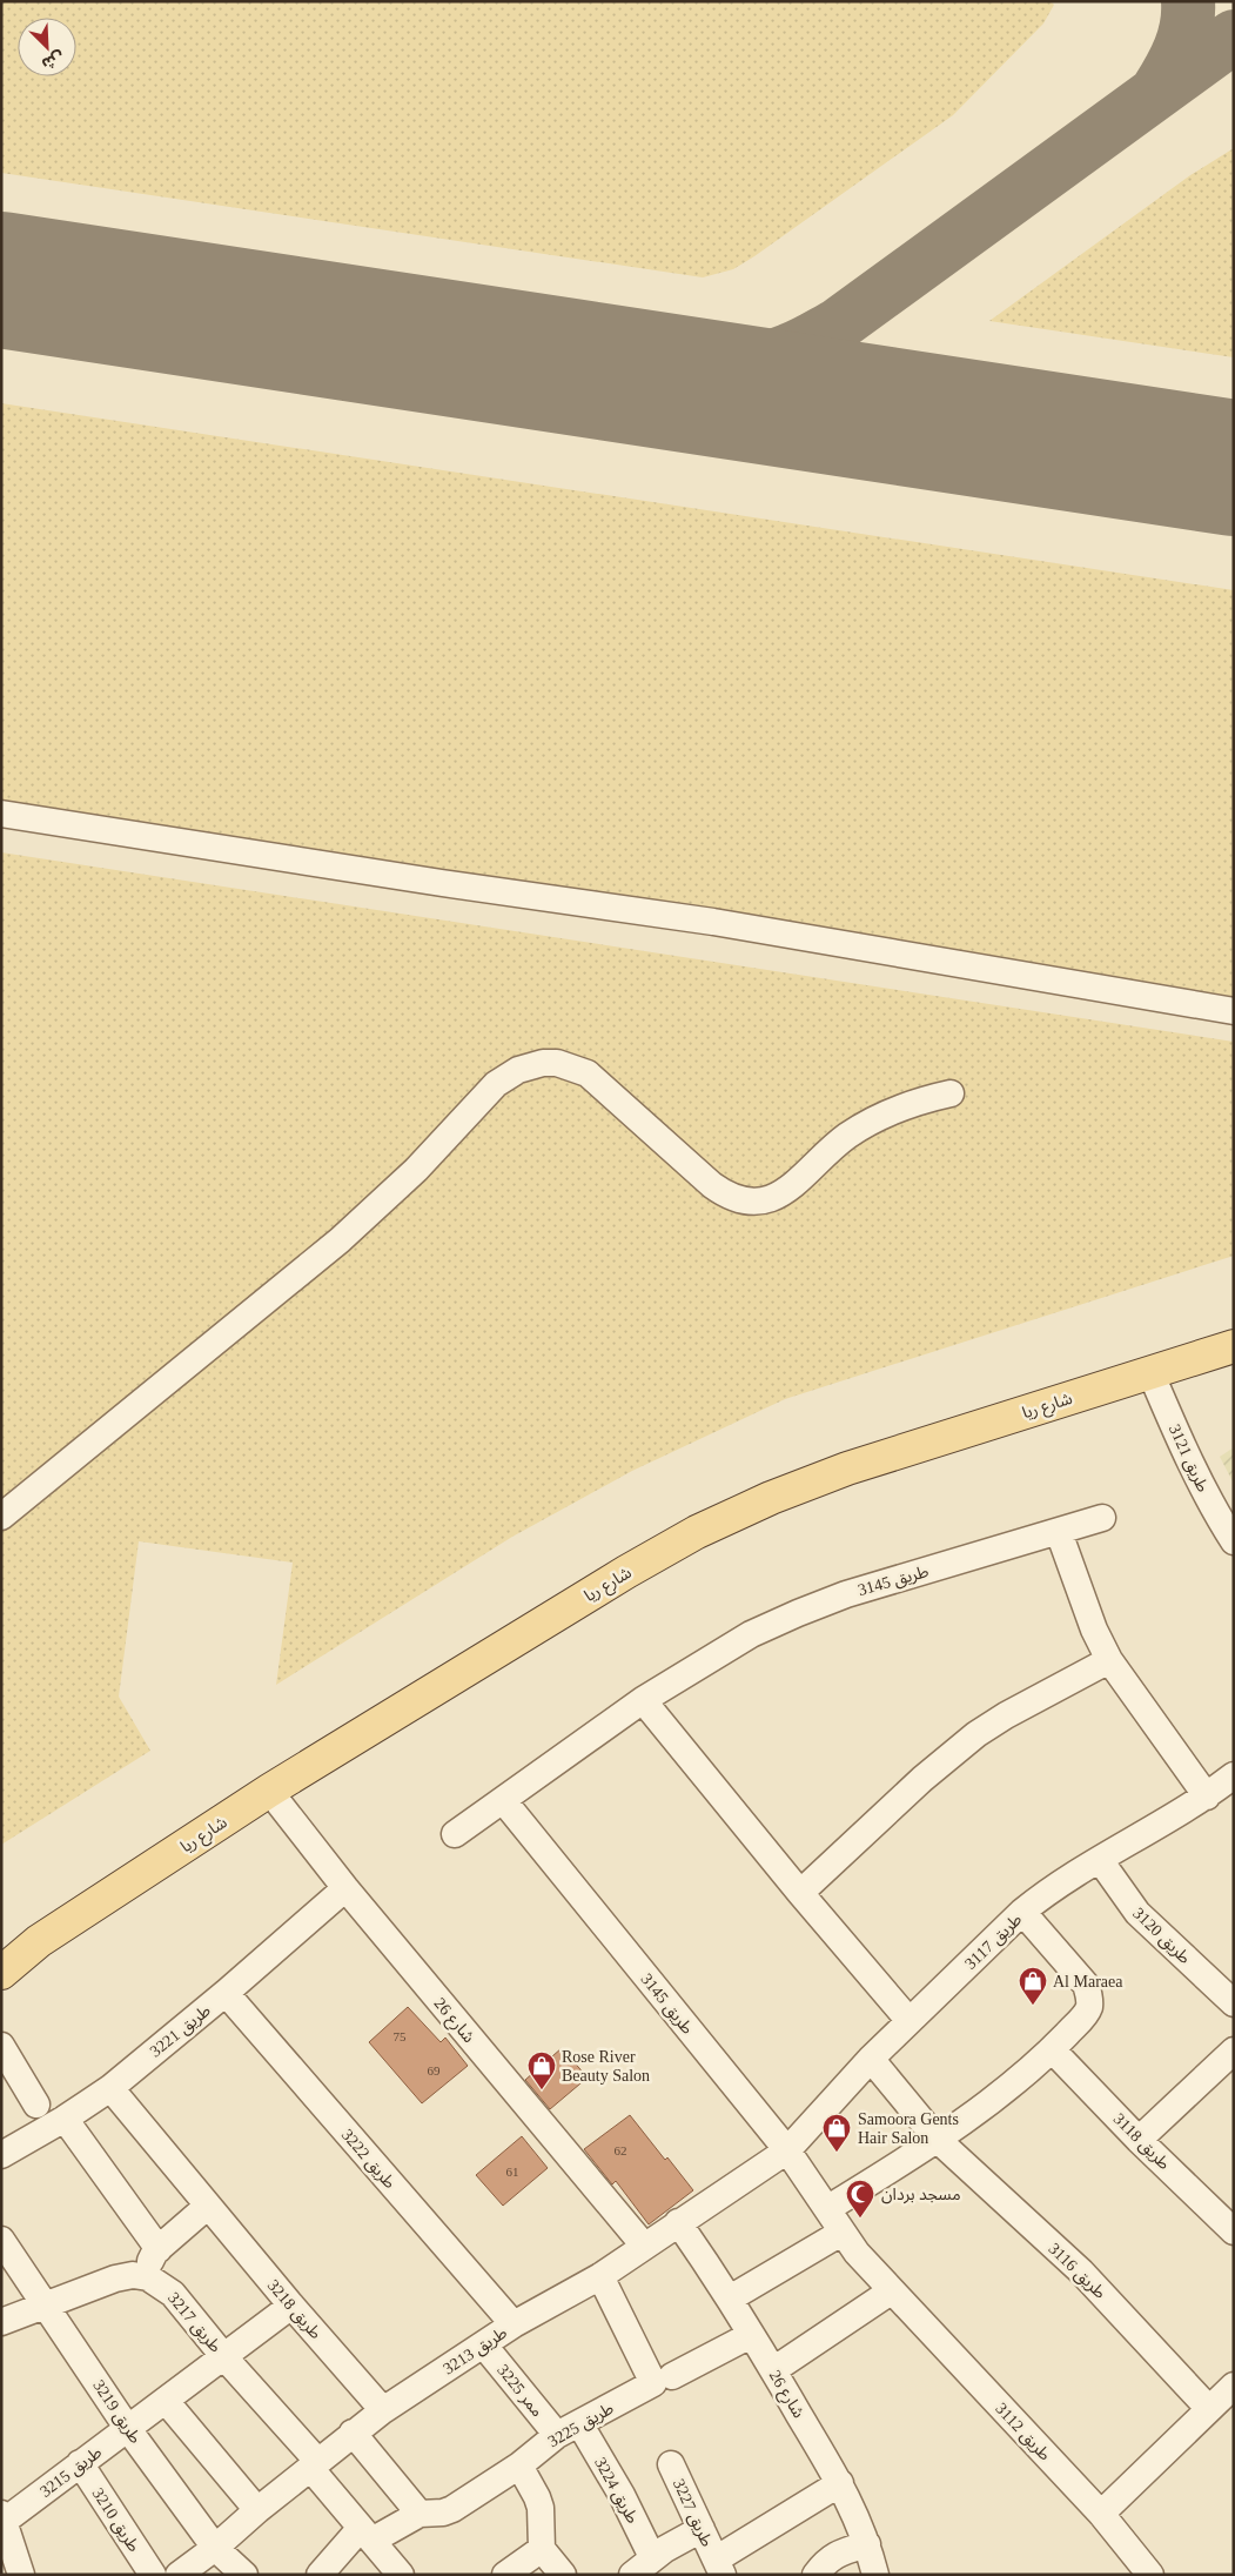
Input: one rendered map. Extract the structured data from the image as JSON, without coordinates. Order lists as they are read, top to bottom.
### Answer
{
  "streets": {
    "main road": ["شارع ريا"],
    "street": [
      "طريق 3121",
      "طريق 3145",
      "طريق 3120",
      "طريق 3117",
      "شارع 26",
      "طريق 3221",
      "طريق 3118",
      "طريق 3222",
      "طريق 3116",
      "طريق 3218",
      "طريق 3217",
      "طريق 3213",
      "ممر 3225",
      "طريق 3219",
      "طريق 3225",
      "طريق 3112",
      "طريق 3215",
      "طريق 3224",
      "طريق 3227",
      "طريق 3210"
    ]
  },
  "crossings": [
    ["شارع ريا", "طريق 3121"],
    ["شارع ريا", "شارع 26"],
    ["طريق 3145", "طريق 3117"],
    ["طريق 3145", "طريق 3213"],
    ["طريق 3145", "طريق 3112"],
    ["طريق 3120", "طريق 3117"],
    ["طريق 3117", "طريق 3116"],
    ["طريق 3117", "طريق 3213"],
    ["شارع 26", "طريق 3221"],
    ["شارع 26", "طريق 3213"],
    ["شارع 26", "طريق 3227"],
    ["طريق 3221", "طريق 3222"],
    ["طريق 3221", "طريق 3218"],
    ["طريق 3222", "طريق 3213"],
    ["طريق 3218", "طريق 3213"],
    ["طريق 3218", "طريق 3215"],
    ["طريق 3217", "طريق 3213"],
    ["طريق 3217", "طريق 3225"],
    ["طريق 3217", "طريق 3215"],
    ["طريق 3213", "ممر 3225"],
    ["طريق 3213", "طريق 3219"],
    ["طريق 3213", "طريق 3225"],
    ["ممر 3225", "طريق 3225"],
    ["ممر 3225", "طريق 3224"],
    ["طريق 3219", "طريق 3215"],
    ["طريق 3225", "طريق 3224"],
    ["طريق 3215", "طريق 3210"],
    ["طريق 3224", "طريق 3227"]
  ],
  "places": {
    "shop": ["Al Maraea", "Rose River Beauty Salon", "Samoora Gents Hair Salon"],
    "mosque": ["مسجد بردان"]
  },
  "house_numbers": [
    "75",
    "69",
    "62",
    "61"
  ],
  "north": "bottom right"
}
